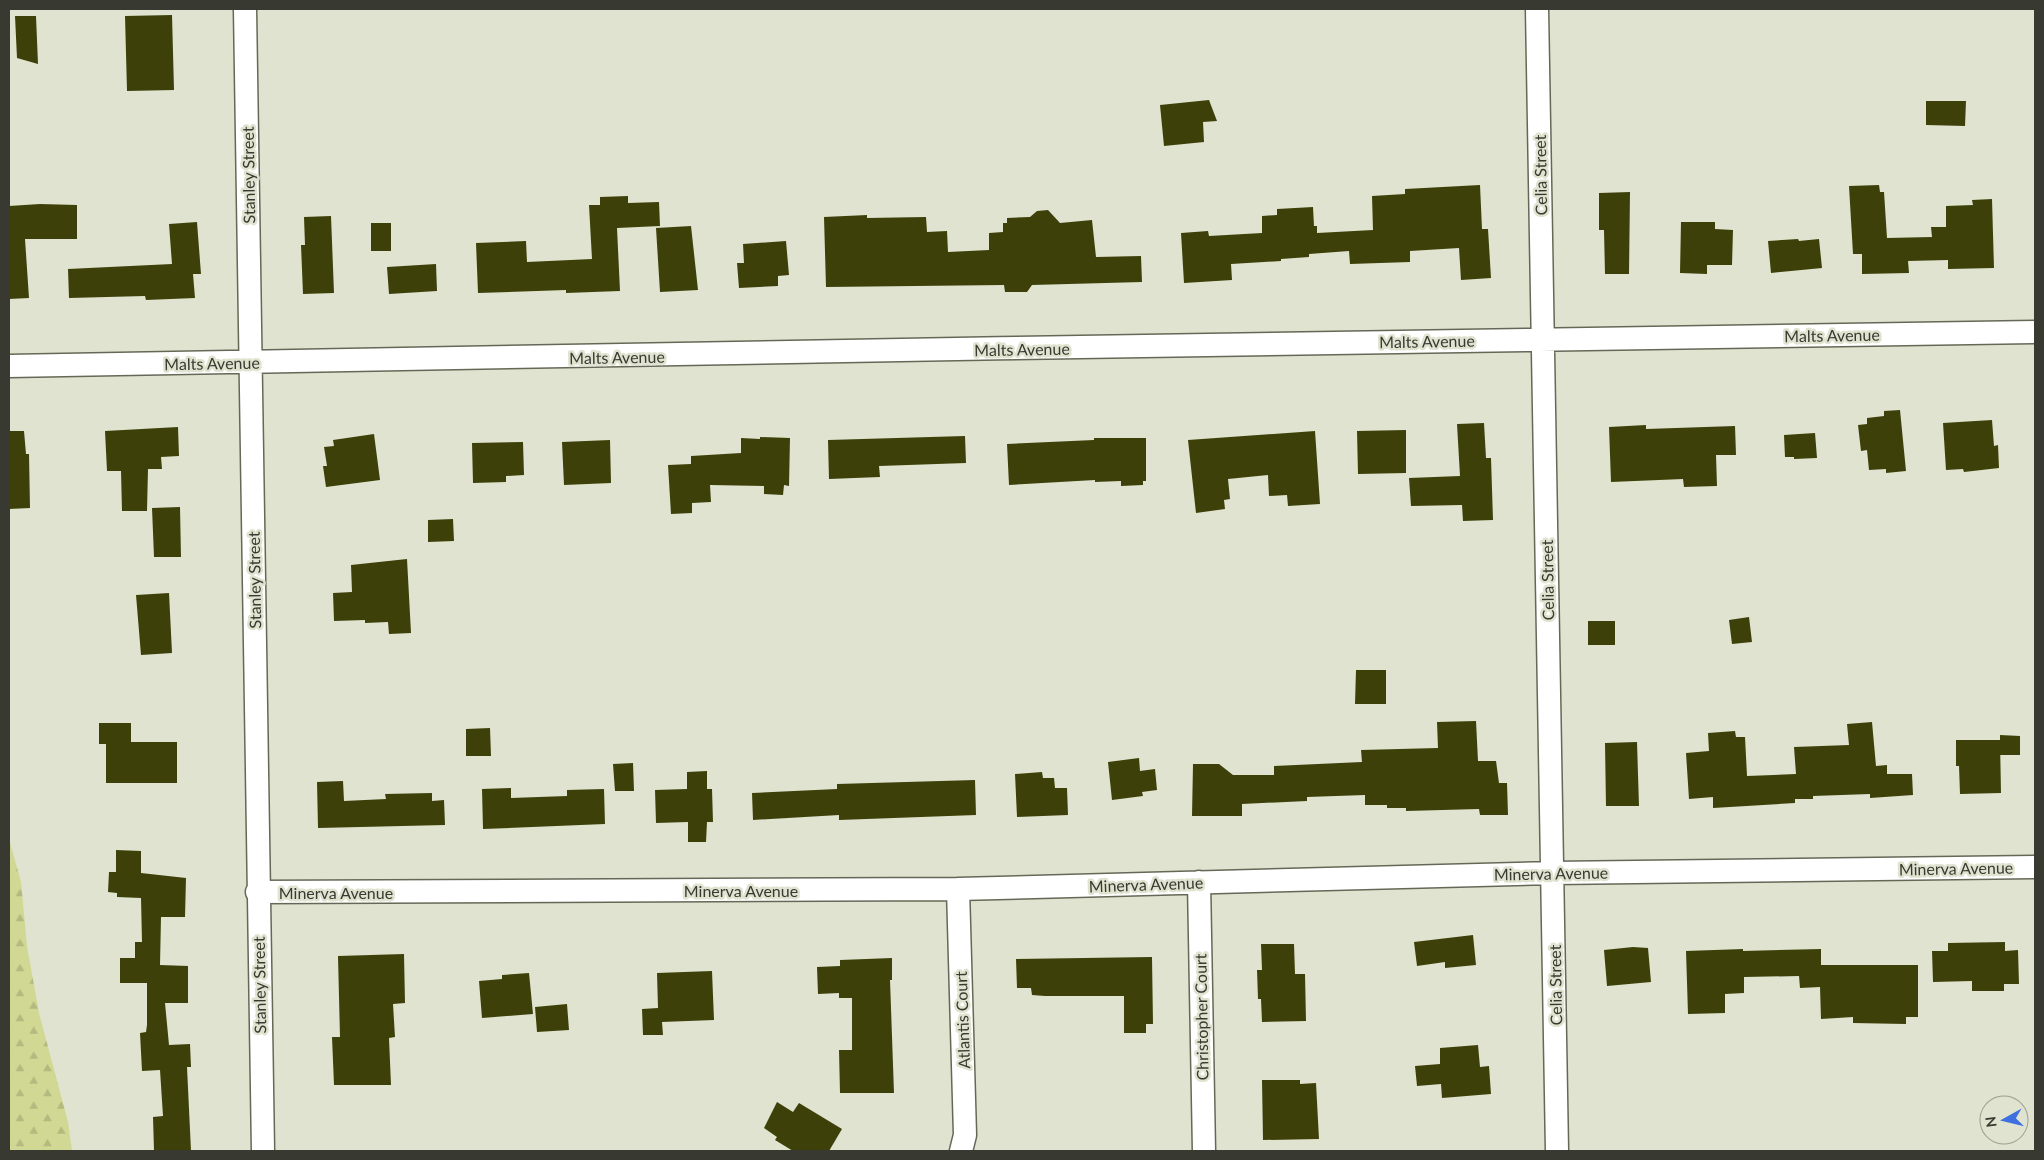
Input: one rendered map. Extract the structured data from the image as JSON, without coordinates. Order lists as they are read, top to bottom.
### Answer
{
  "streets": {
    "street": [
      "Stanley Street",
      "Celia Street",
      "Malts Avenue",
      "Minerva Avenue",
      "Christopher Court",
      "Atlantis Court"
    ]
  },
  "crossings": [
    ["Stanley Street", "Malts Avenue"],
    ["Stanley Street", "Minerva Avenue"],
    ["Celia Street", "Malts Avenue"],
    ["Celia Street", "Minerva Avenue"],
    ["Minerva Avenue", "Christopher Court"],
    ["Minerva Avenue", "Atlantis Court"]
  ],
  "north": "left"
}
